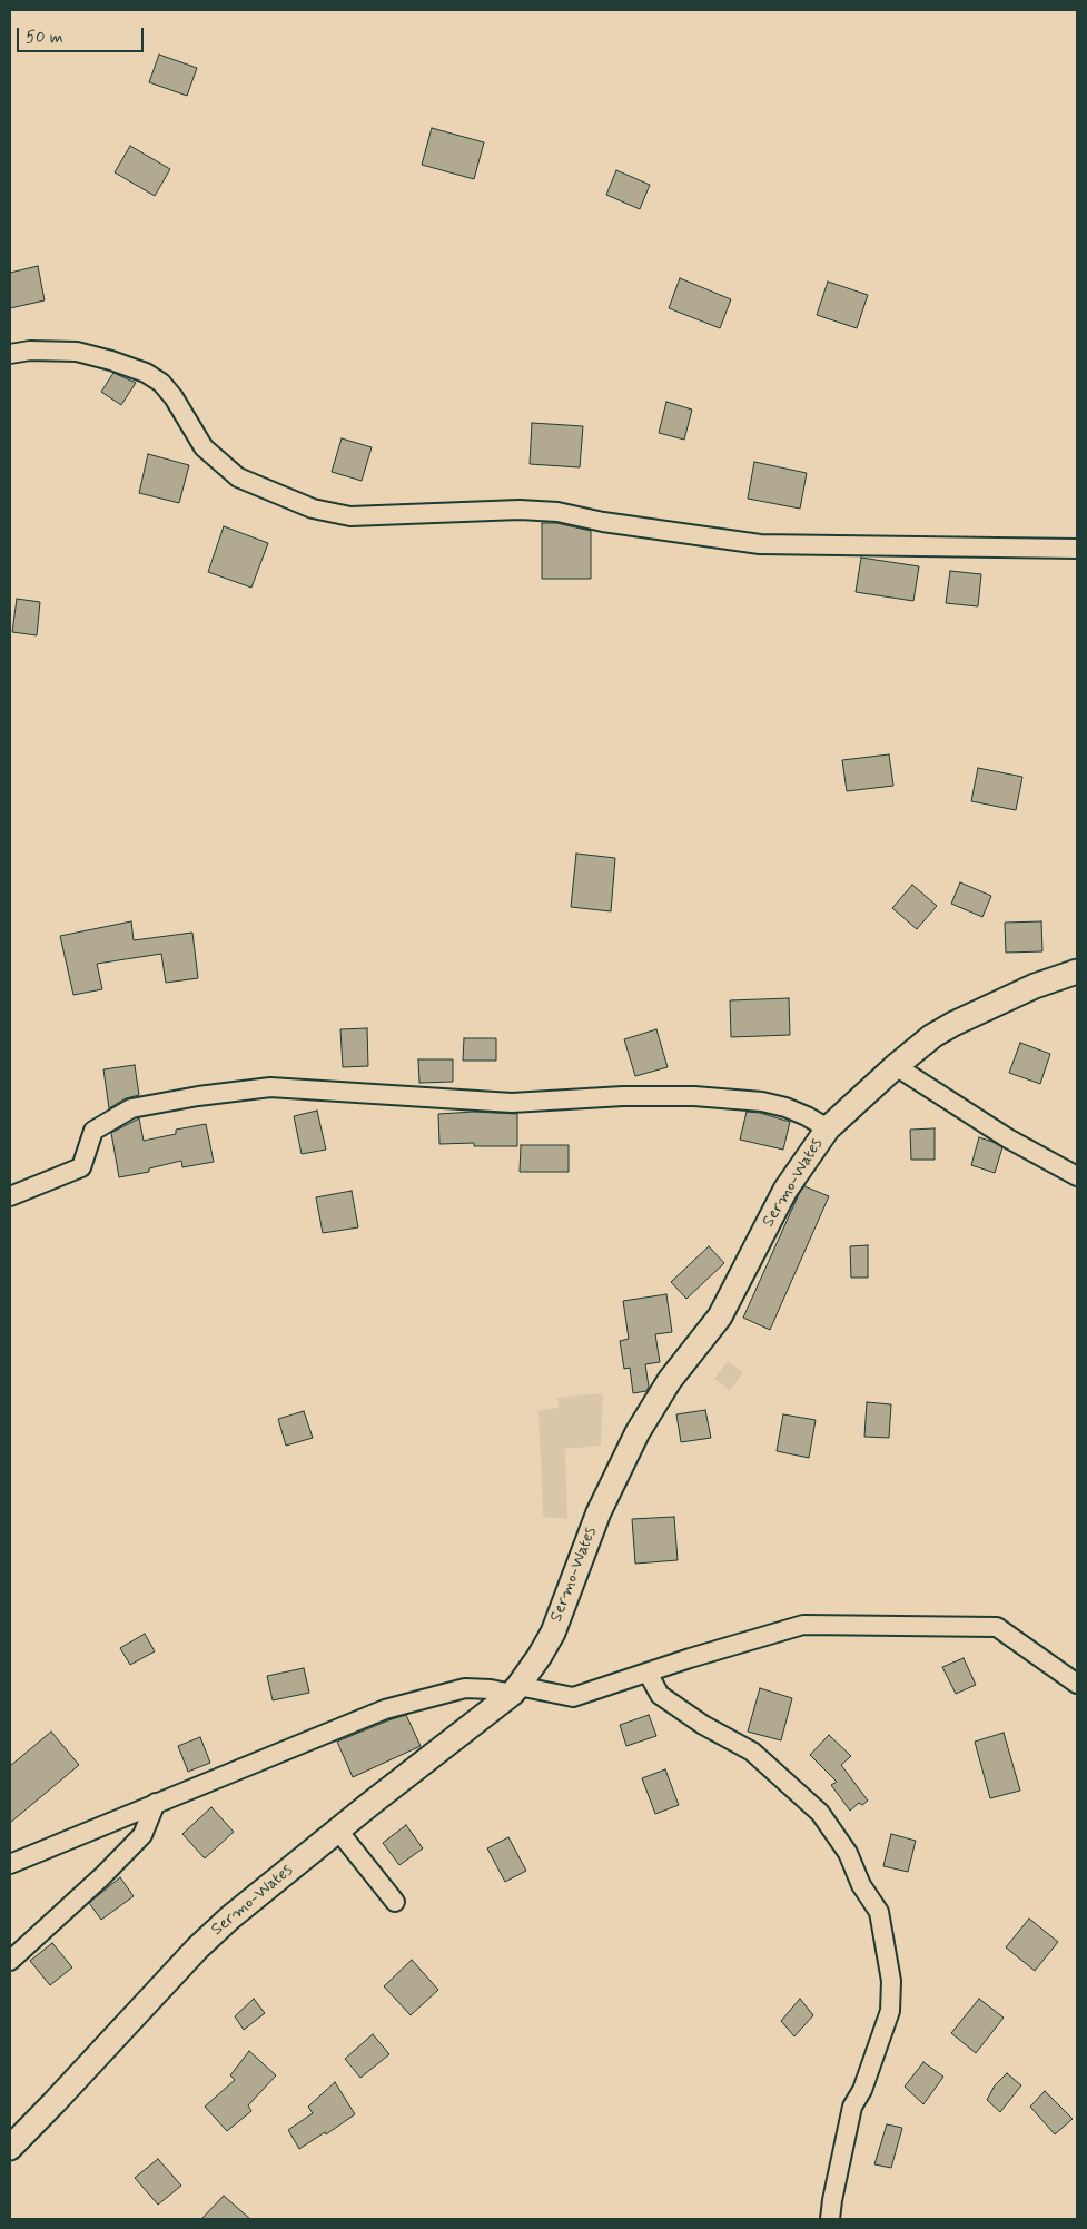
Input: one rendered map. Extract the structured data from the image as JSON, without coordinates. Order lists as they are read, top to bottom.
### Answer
{
  "streets": {
    "main road": ["Sermo-Wates"]
  },
  "scale_bar": "50 m"
}
